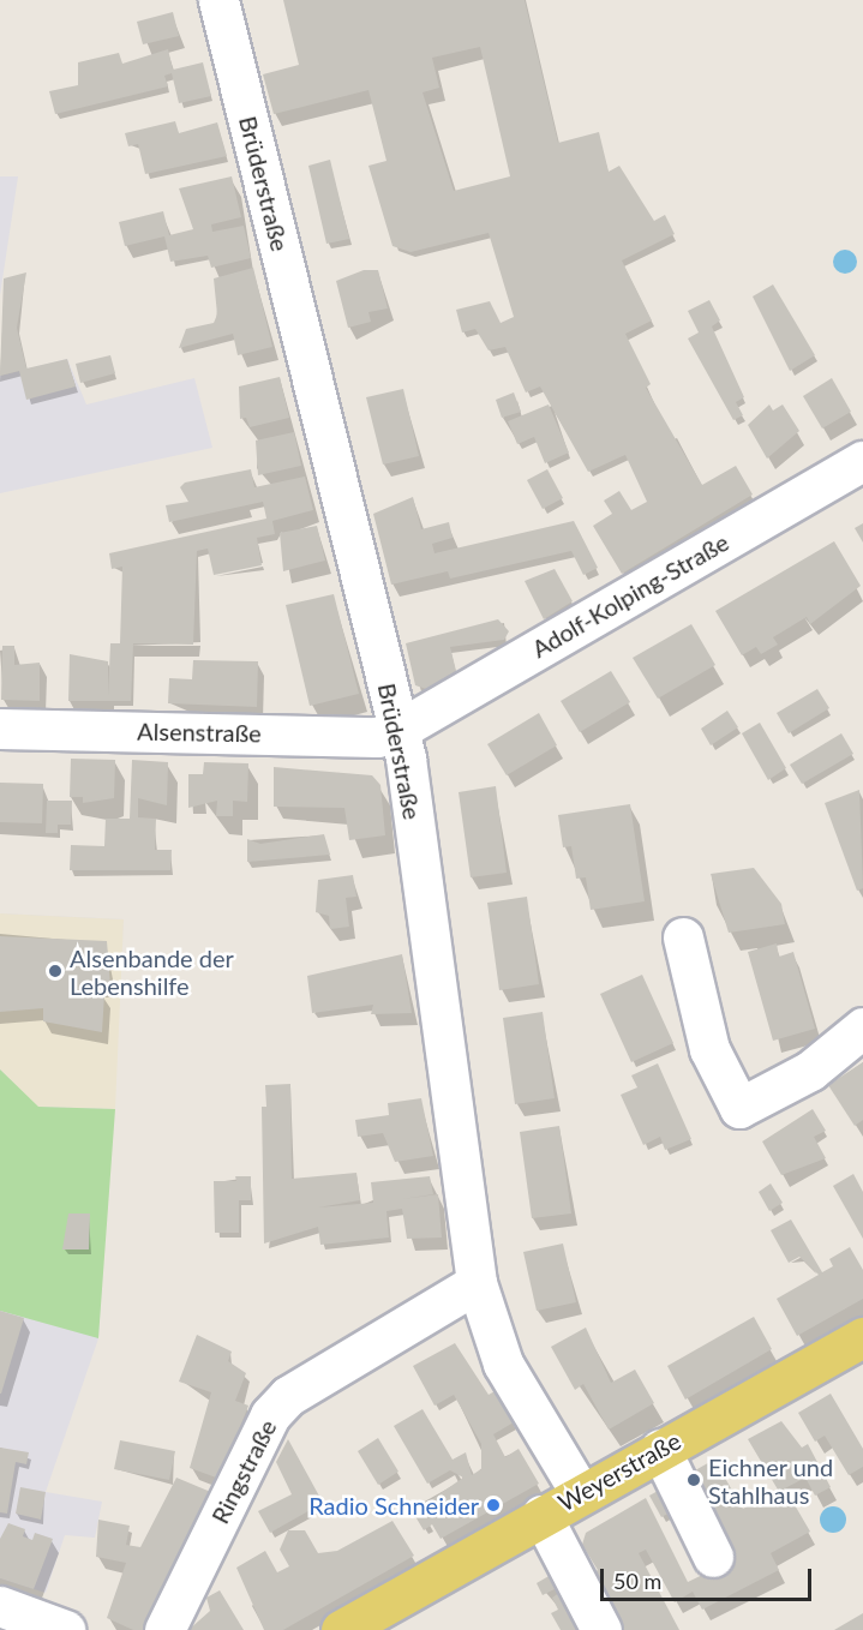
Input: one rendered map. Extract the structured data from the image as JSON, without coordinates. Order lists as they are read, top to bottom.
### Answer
{
  "streets": {
    "main road": ["Weyerstraße"],
    "street": [
      "Brüderstraße",
      "Adolf-Kolping-Straße",
      "Alsenstraße",
      "Ringstraße"
    ]
  },
  "crossings": [
    ["Brüderstraße", "Adolf-Kolping-Straße"],
    ["Brüderstraße", "Alsenstraße"],
    ["Brüderstraße", "Ringstraße"],
    ["Brüderstraße", "Weyerstraße"],
    ["Adolf-Kolping-Straße", "Alsenstraße"]
  ],
  "places": ["Alsenbande der Lebenshilfe", "Eichner und Stahlhaus", "Radio Schneider"],
  "scale_bar": "50 m"
}
